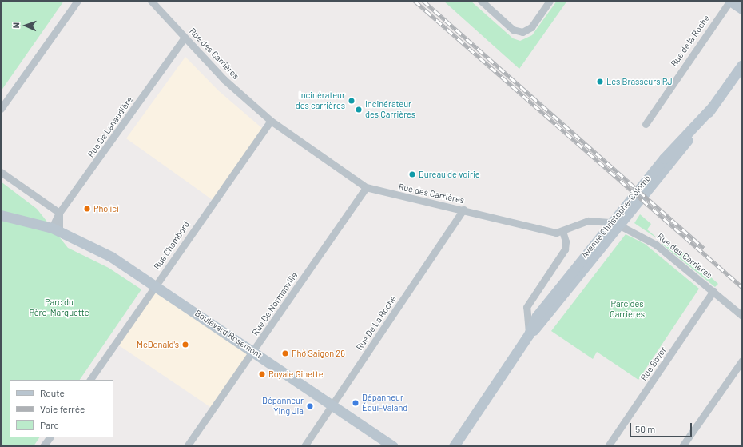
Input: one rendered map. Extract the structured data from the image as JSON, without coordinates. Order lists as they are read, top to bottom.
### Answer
{
  "streets": {
    "main road": ["Avenue Christophe-Colomb", "Boulevard Rosemont"],
    "street": [
      "Rue de la Roche",
      "Rue des Carrières",
      "Rue De Lanaudière",
      "Rue Chambord",
      "Rue De Normanville",
      "Rue De La Roche",
      "Rue Boyer"
    ]
  },
  "crossings": [
    ["Rue des Carrières", "Rue De Lanaudière"],
    ["Rue des Carrières", "Rue Chambord"],
    ["Rue des Carrières", "Rue De Normanville"],
    ["Rue des Carrières", "Rue De La Roche"],
    ["Rue des Carrières", "Rue Boyer"],
    ["Rue Chambord", "Boulevard Rosemont"],
    ["Rue De Normanville", "Boulevard Rosemont"],
    ["Rue De La Roche", "Boulevard Rosemont"]
  ],
  "parks": ["Parc du Père-Marquette", "Parc des Carrières"],
  "places": [
    "Les Brasseurs RJ",
    "Incinérateur des carrières",
    "Incinérateur des Carrières",
    "Bureau de voirie",
    "Pho ici",
    "McDonald's",
    "Phở Saigon 26",
    "Royale Ginette",
    "Dépanneur Équi-Valand",
    "Dépanneur Ying Jia"
  ],
  "legend": ["Route", "Voie ferrée", "Parc"],
  "scale_bar": "50 m",
  "north": "left"
}
